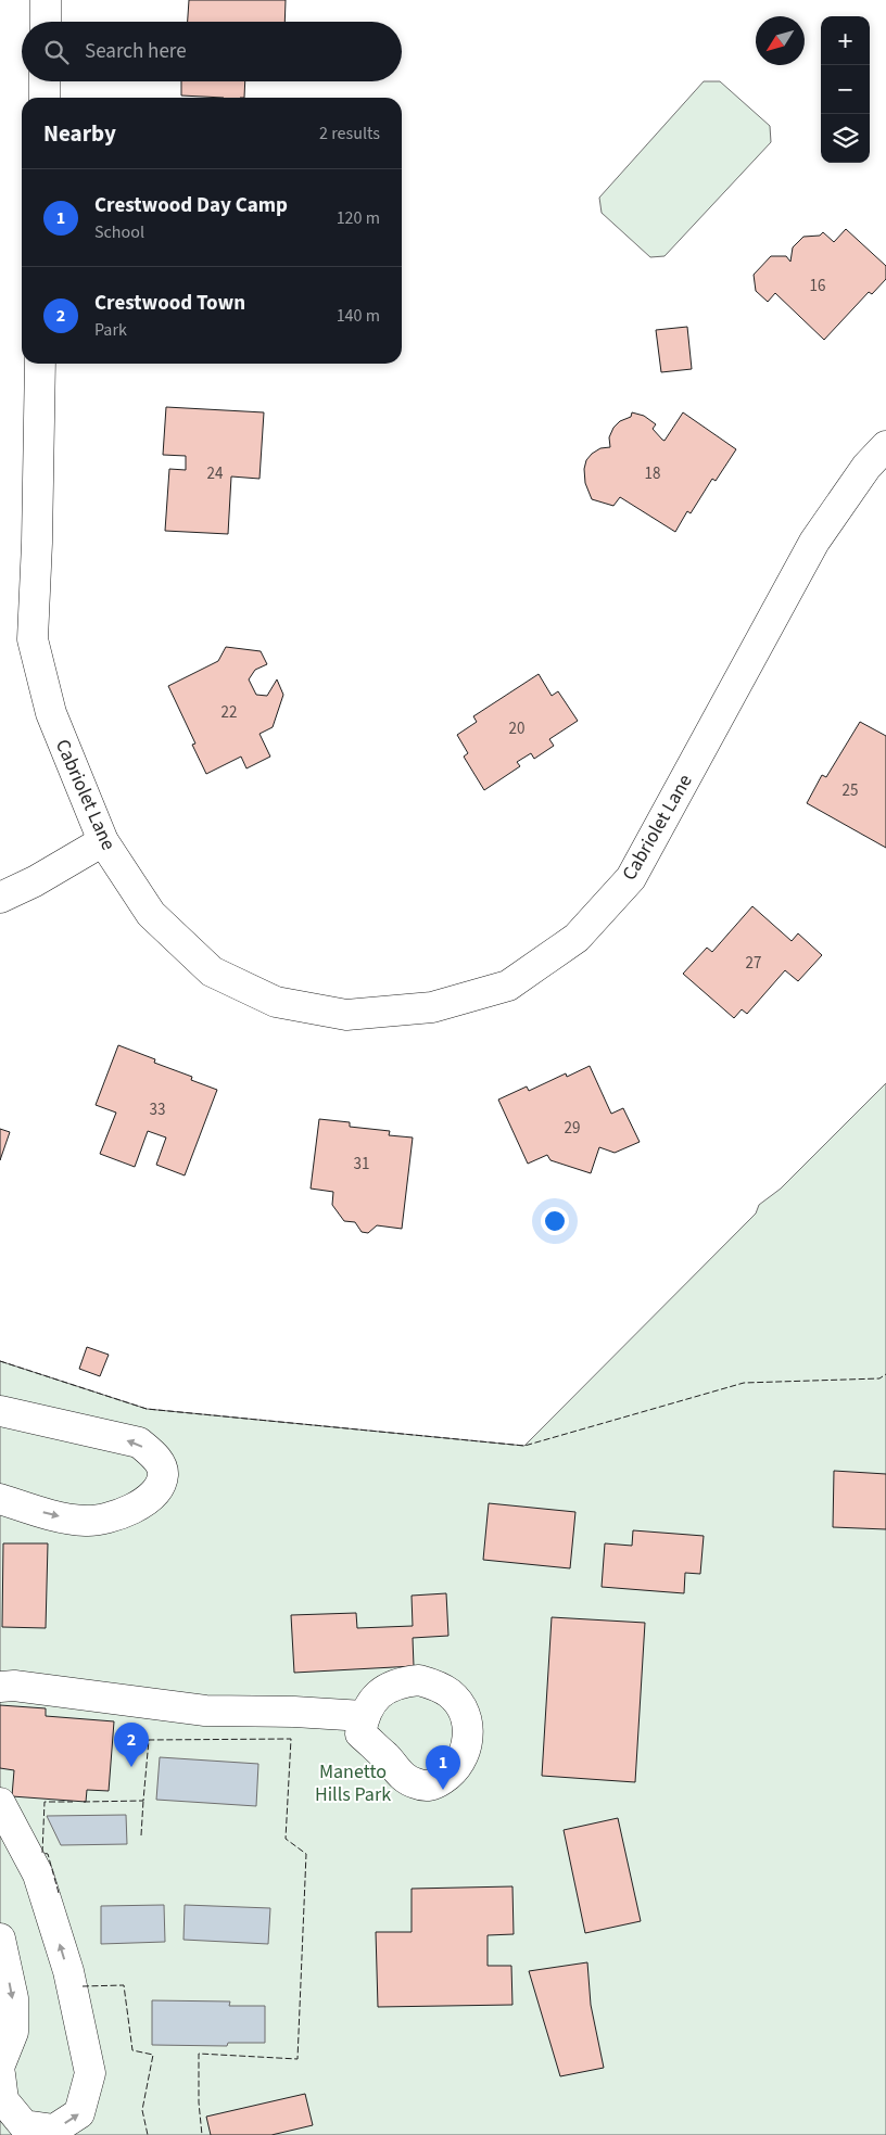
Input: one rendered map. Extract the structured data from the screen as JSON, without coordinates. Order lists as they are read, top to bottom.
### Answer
{
  "streets": {
    "street": ["Cabriolet Lane"]
  },
  "parks": ["Manetto Hills Park"],
  "house_numbers": [
    "16",
    "24",
    "18",
    "22",
    "20",
    "25",
    "27",
    "33",
    "29",
    "31"
  ],
  "north": "bottom left",
  "page": {
    "map_buttons": ["+", "−"],
    "search": "Search here",
    "heading": ["Nearby", "2 results"],
    "list": [
      {
        "mark": "1",
        "name": "Crestwood Day Camp",
        "note": "School",
        "value": "120 m"
      },
      {
        "mark": "2",
        "name": "Crestwood Town",
        "note": "Park",
        "value": "140 m"
      }
    ],
    "pins": ["2", "1"]
  }
}
